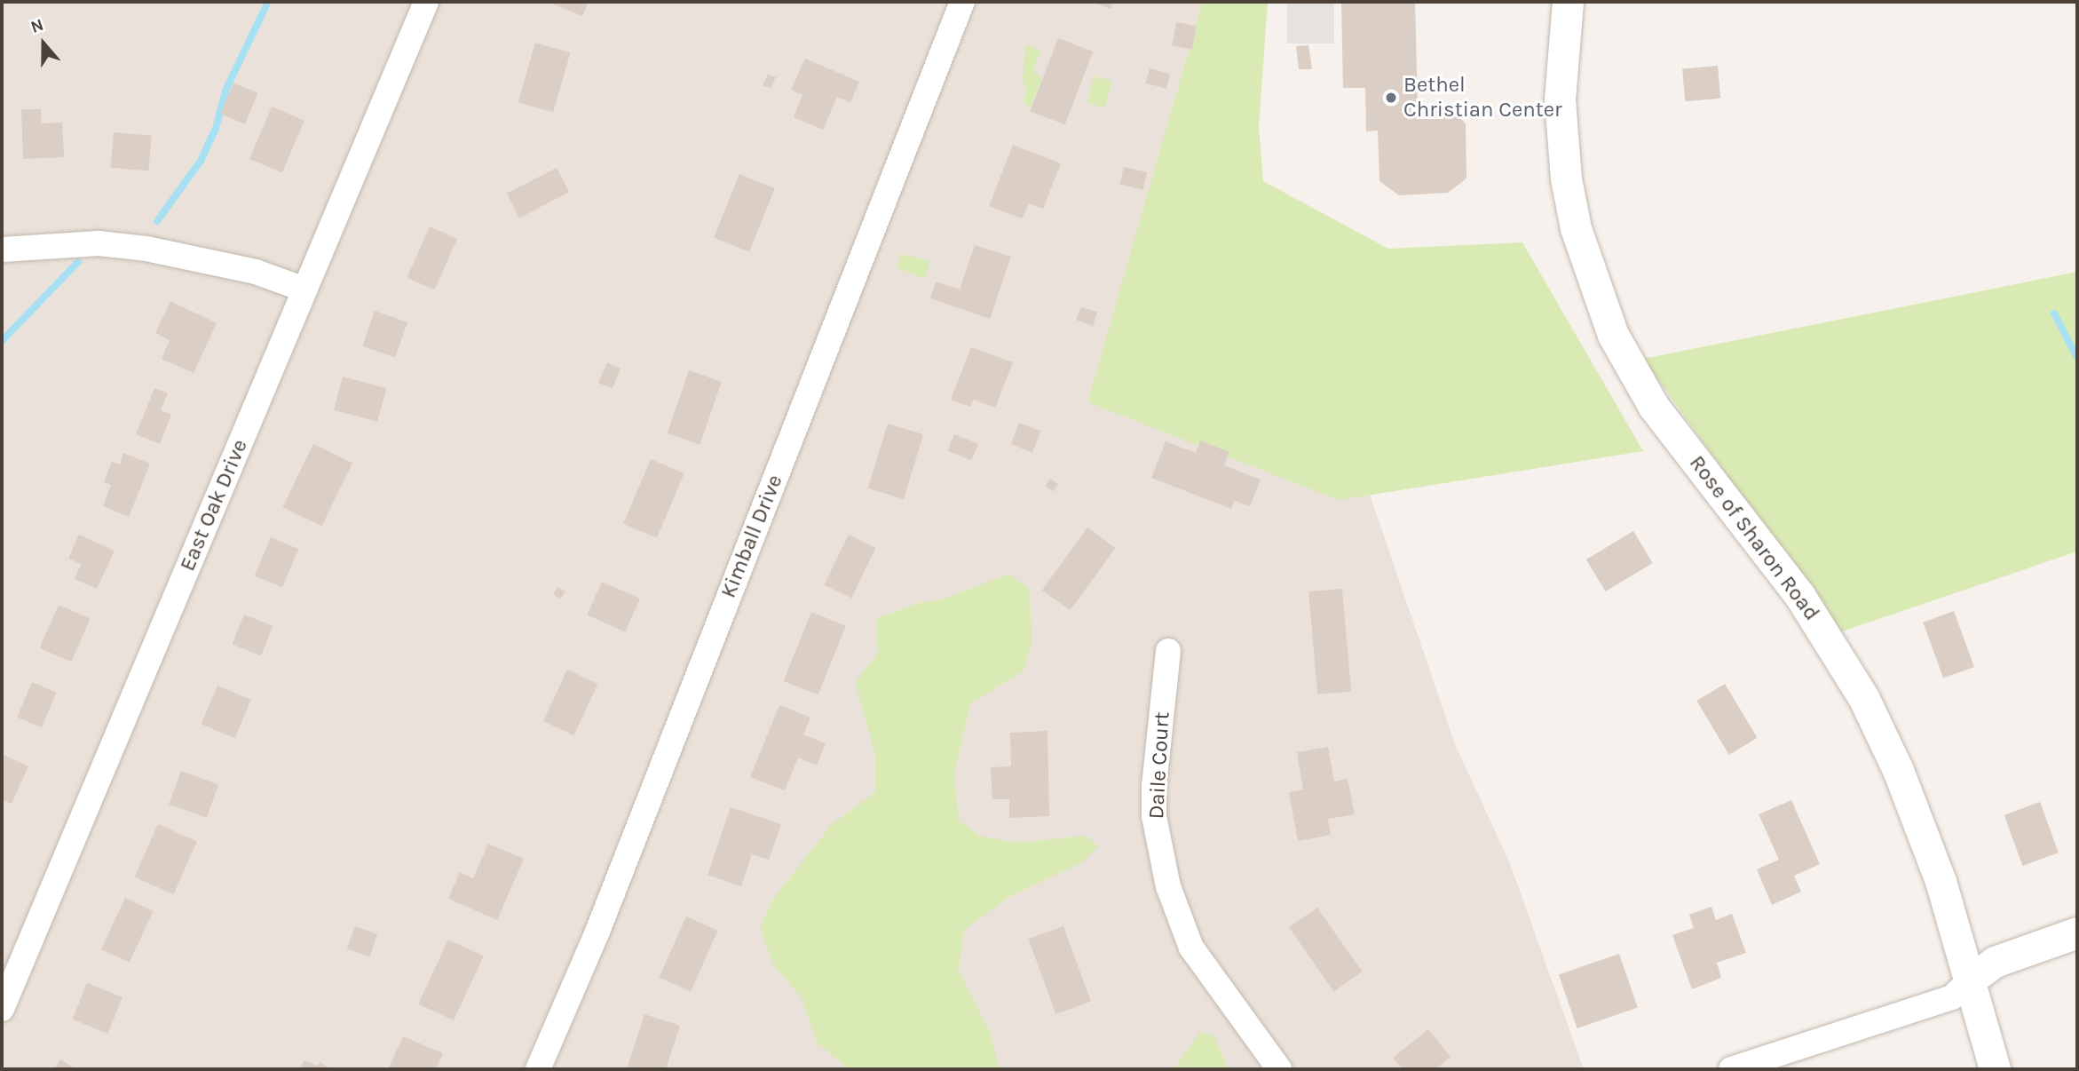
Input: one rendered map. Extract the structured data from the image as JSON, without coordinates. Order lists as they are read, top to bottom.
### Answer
{
  "streets": {
    "street": [
      "East Oak Drive",
      "Kimball Drive",
      "Rose of Sharon Road",
      "Daile Court"
    ]
  },
  "places": ["Bethel Christian Center"],
  "north": "top"
}
